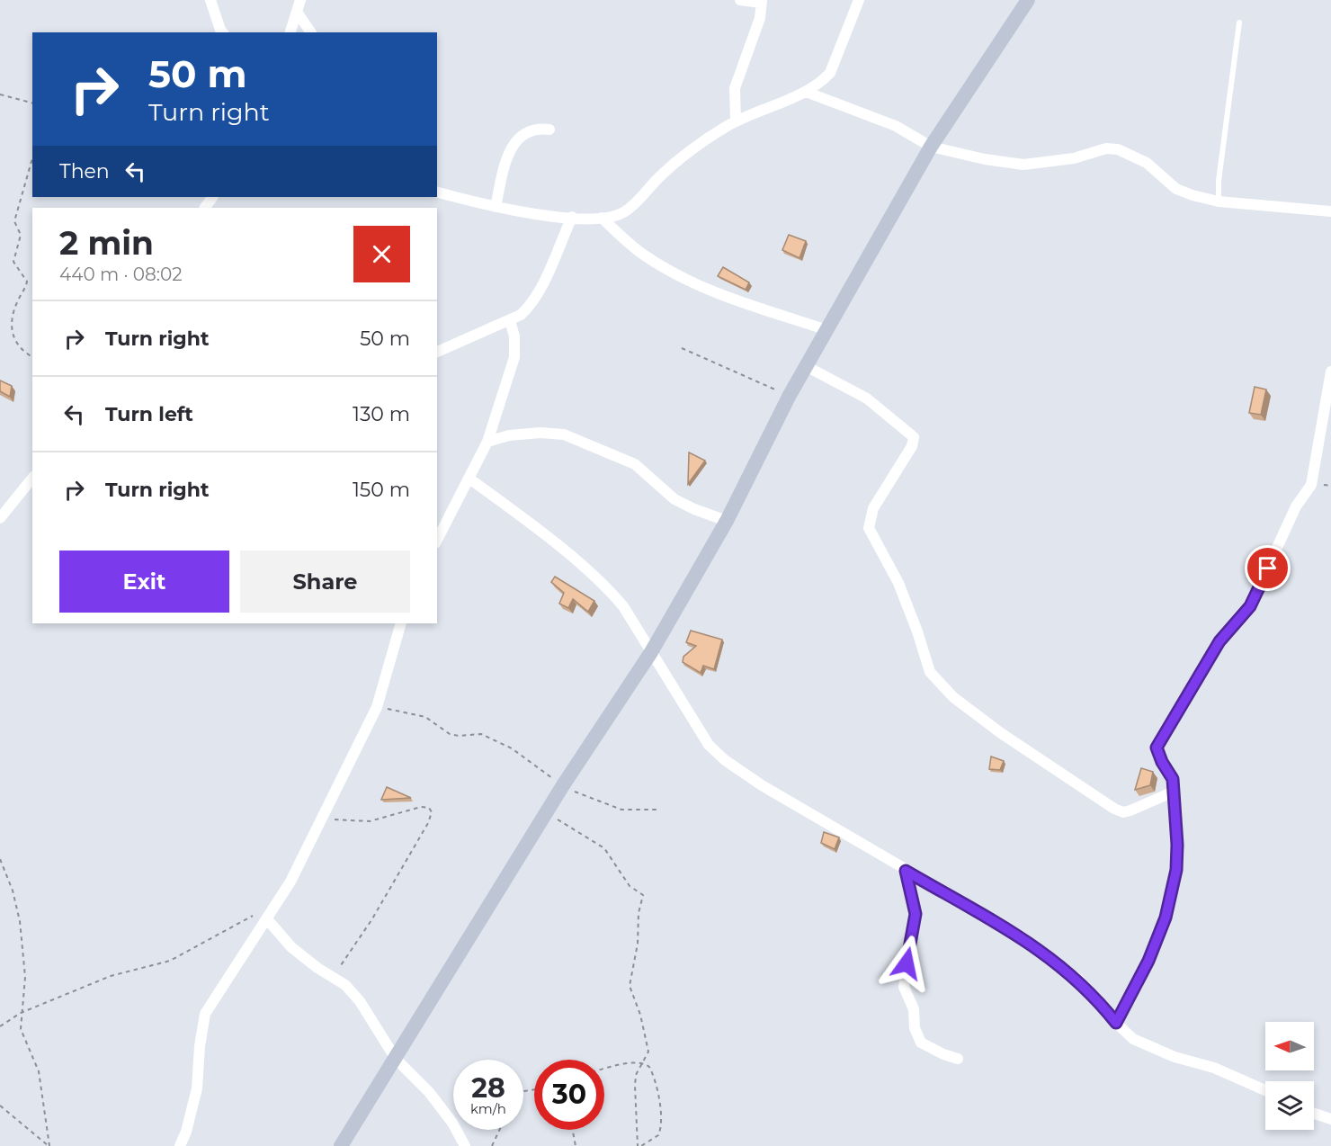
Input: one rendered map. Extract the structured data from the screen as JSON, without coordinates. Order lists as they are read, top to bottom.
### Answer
{
  "north": "left",
  "page": {
    "turn": ["50 m", "Turn right"],
    "then": "Then",
    "heading": ["2 min", "440 m · 08:02"],
    "list": [
      {
        "name": "Turn right",
        "value": "50 m"
      },
      {
        "name": "Turn left",
        "value": "130 m"
      },
      {
        "name": "Turn right",
        "value": "150 m"
      }
    ],
    "buttons": ["Exit", "Share"],
    "speed": "28 km/h",
    "limit": "30"
  }
}
